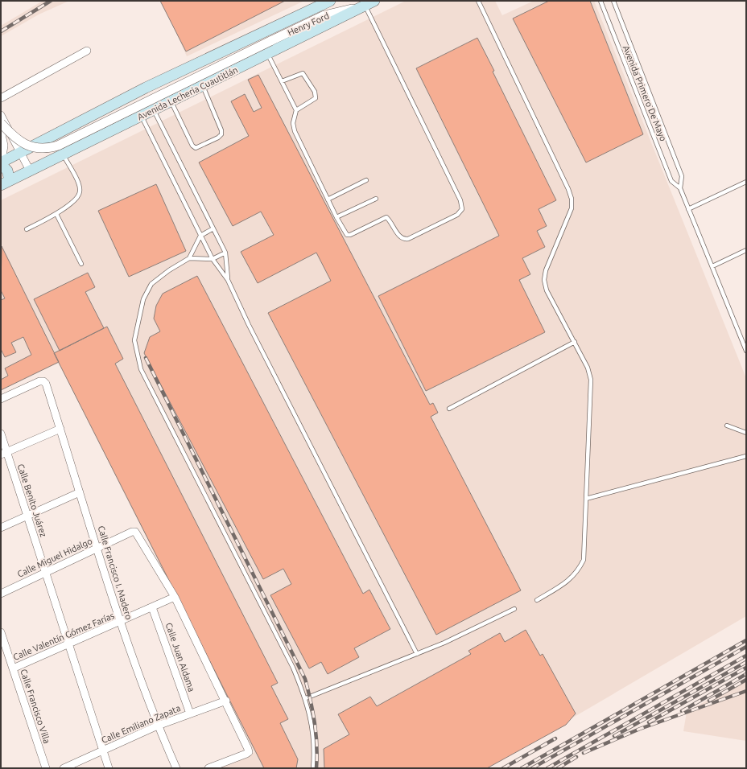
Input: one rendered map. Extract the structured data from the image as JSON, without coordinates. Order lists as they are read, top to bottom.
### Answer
{
  "streets": {
    "main road": ["Avenida Lecheria Cuautitlán"],
    "street": [
      "Henry Ford",
      "Calle Benito Juárez",
      "Calle Miguel Hidalgo",
      "Calle Francisco I. Madero",
      "Calle Valentín Gómez Farías",
      "Calle Juan Aldama",
      "Calle Francisco Villa",
      "Calle Emiliano Zapata"
    ],
    "lane": ["Avenida Primero De Mayo"]
  },
  "crossings": [
    ["Henry Ford", "Avenida Lecheria Cuautitlán"],
    ["Calle Benito Juárez", "Calle Miguel Hidalgo"],
    ["Calle Miguel Hidalgo", "Calle Francisco I. Madero"],
    ["Calle Miguel Hidalgo", "Calle Valentín Gómez Farías"],
    ["Calle Francisco I. Madero", "Calle Valentín Gómez Farías"],
    ["Calle Francisco I. Madero", "Calle Emiliano Zapata"],
    ["Calle Valentín Gómez Farías", "Calle Juan Aldama"],
    ["Calle Valentín Gómez Farías", "Calle Francisco Villa"],
    ["Calle Juan Aldama", "Calle Emiliano Zapata"]
  ]
}
